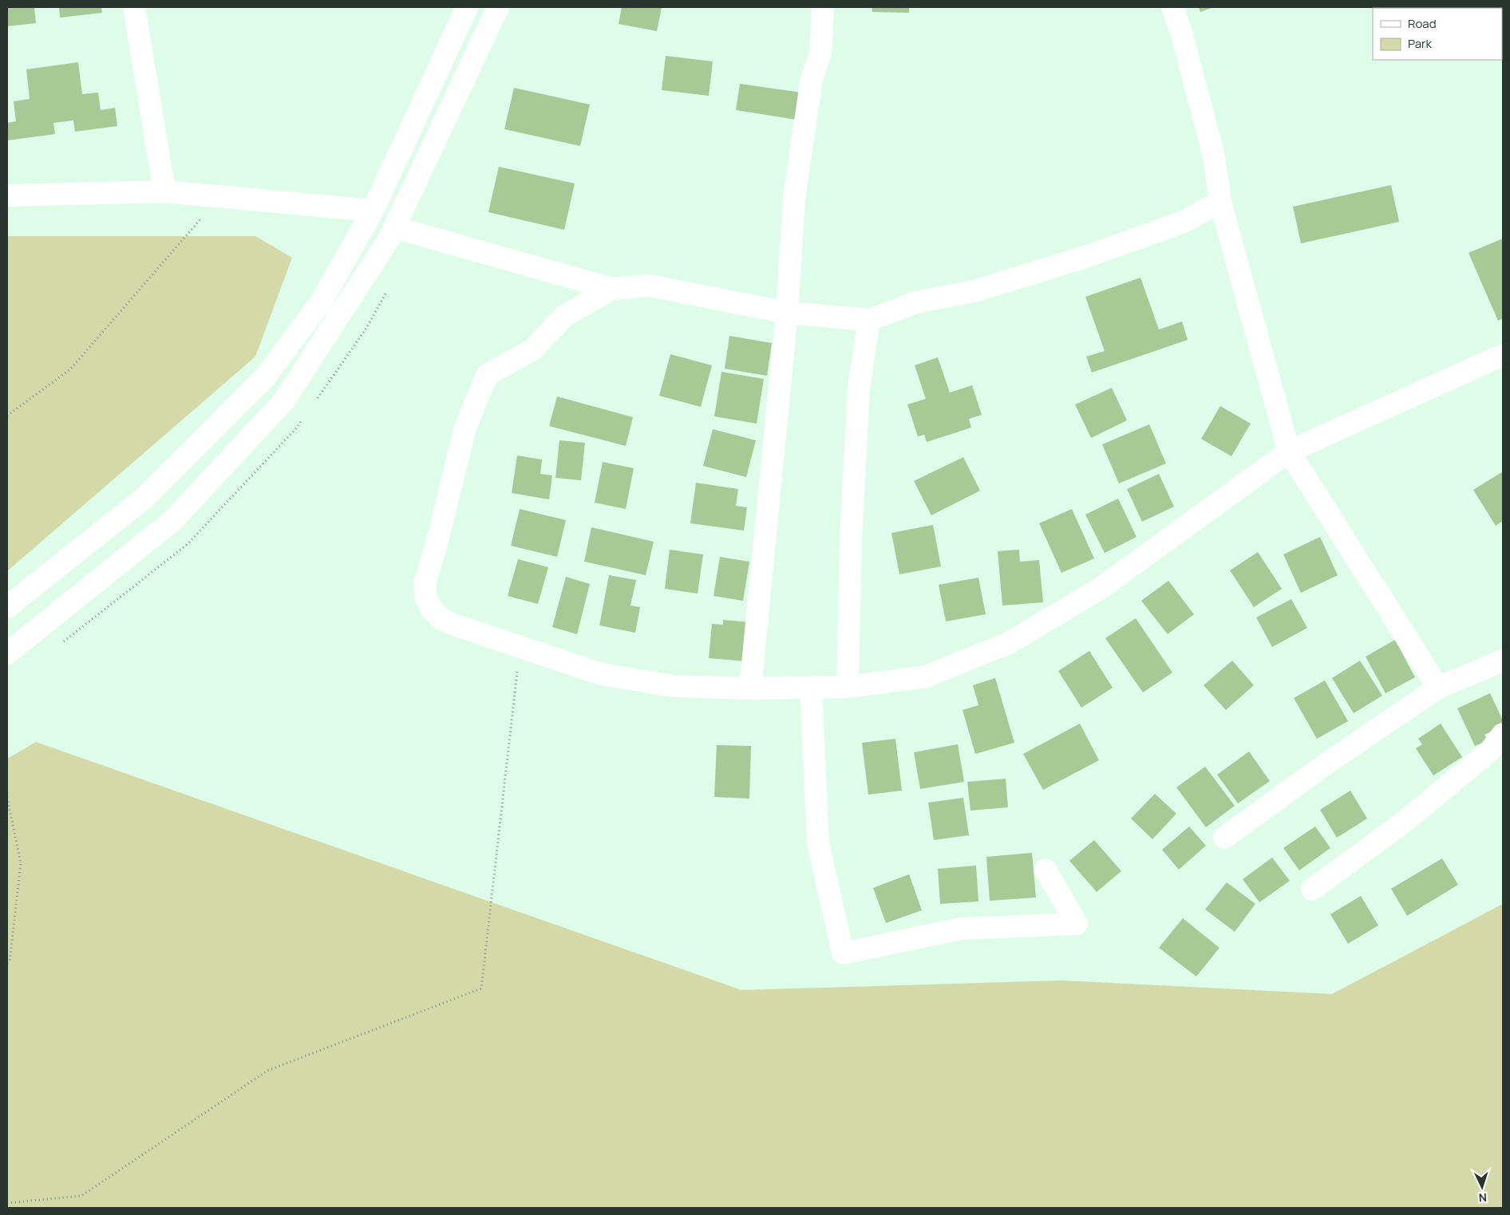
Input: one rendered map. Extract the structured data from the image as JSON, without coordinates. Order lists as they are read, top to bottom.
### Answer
{
  "legend": ["Road", "Park"],
  "north": "bottom"
}
